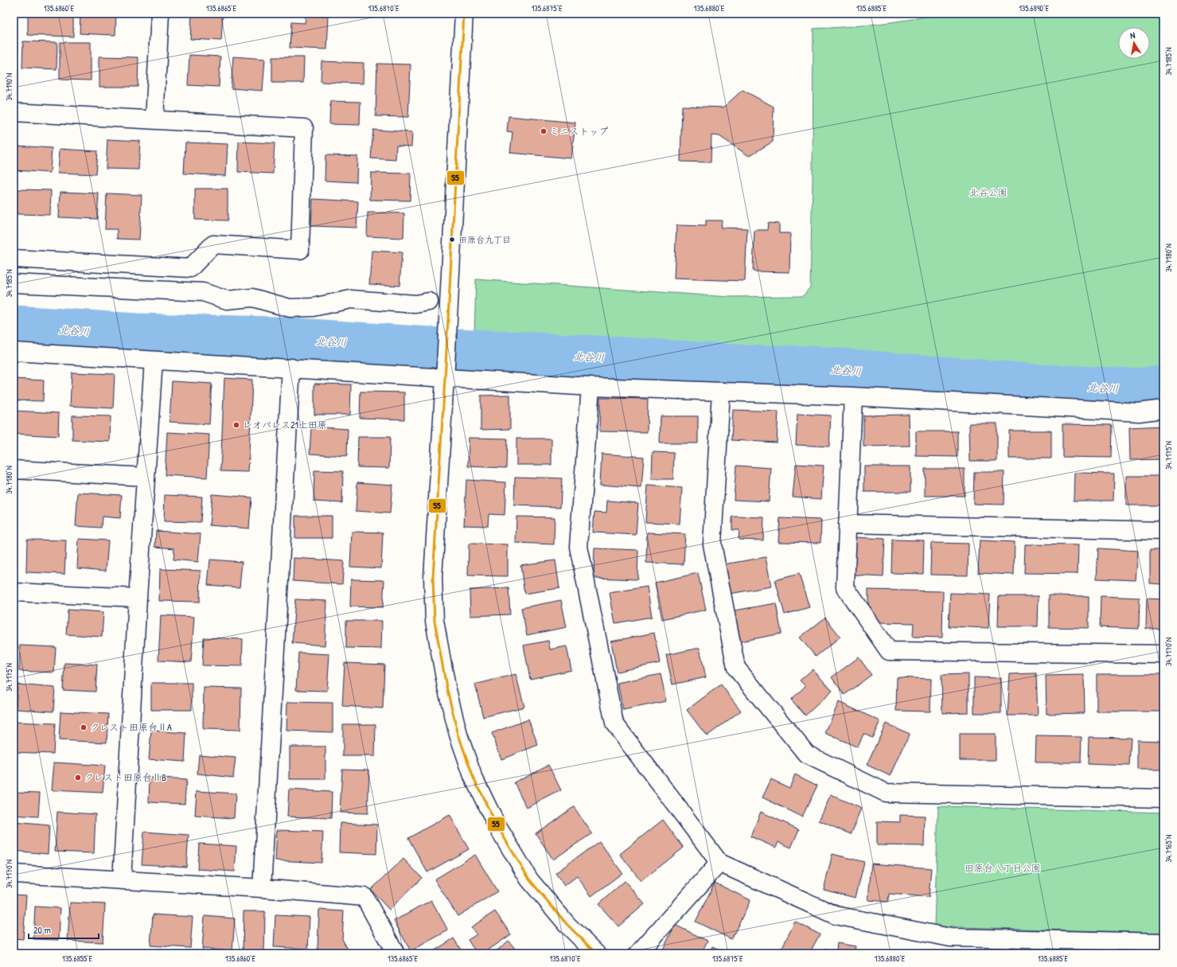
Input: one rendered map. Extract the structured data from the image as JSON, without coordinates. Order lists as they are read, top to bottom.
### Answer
{
  "water": ["北谷川"],
  "parks": ["北谷公園", "田原台八丁目公園"],
  "places": [
    "ミニストップ",
    "田原台九丁目",
    "レオパレス21上田原",
    "クレスト田原台ⅡA",
    "クレスト田原台ⅡB"
  ],
  "lines": ["transit line 55"],
  "scale_bar": "20 m",
  "north": "top",
  "coordinates": [
    "135.6860°E",
    "135.6865°E",
    "135.6870°E",
    "135.6875°E",
    "135.6880°E",
    "135.6885°E",
    "135.6890°E",
    "34.7185°N",
    "34.7190°N",
    "34.7180°N",
    "34.7175°N",
    "34.7170°N",
    "34.7165°N",
    "135.6855°E"
  ]
}
